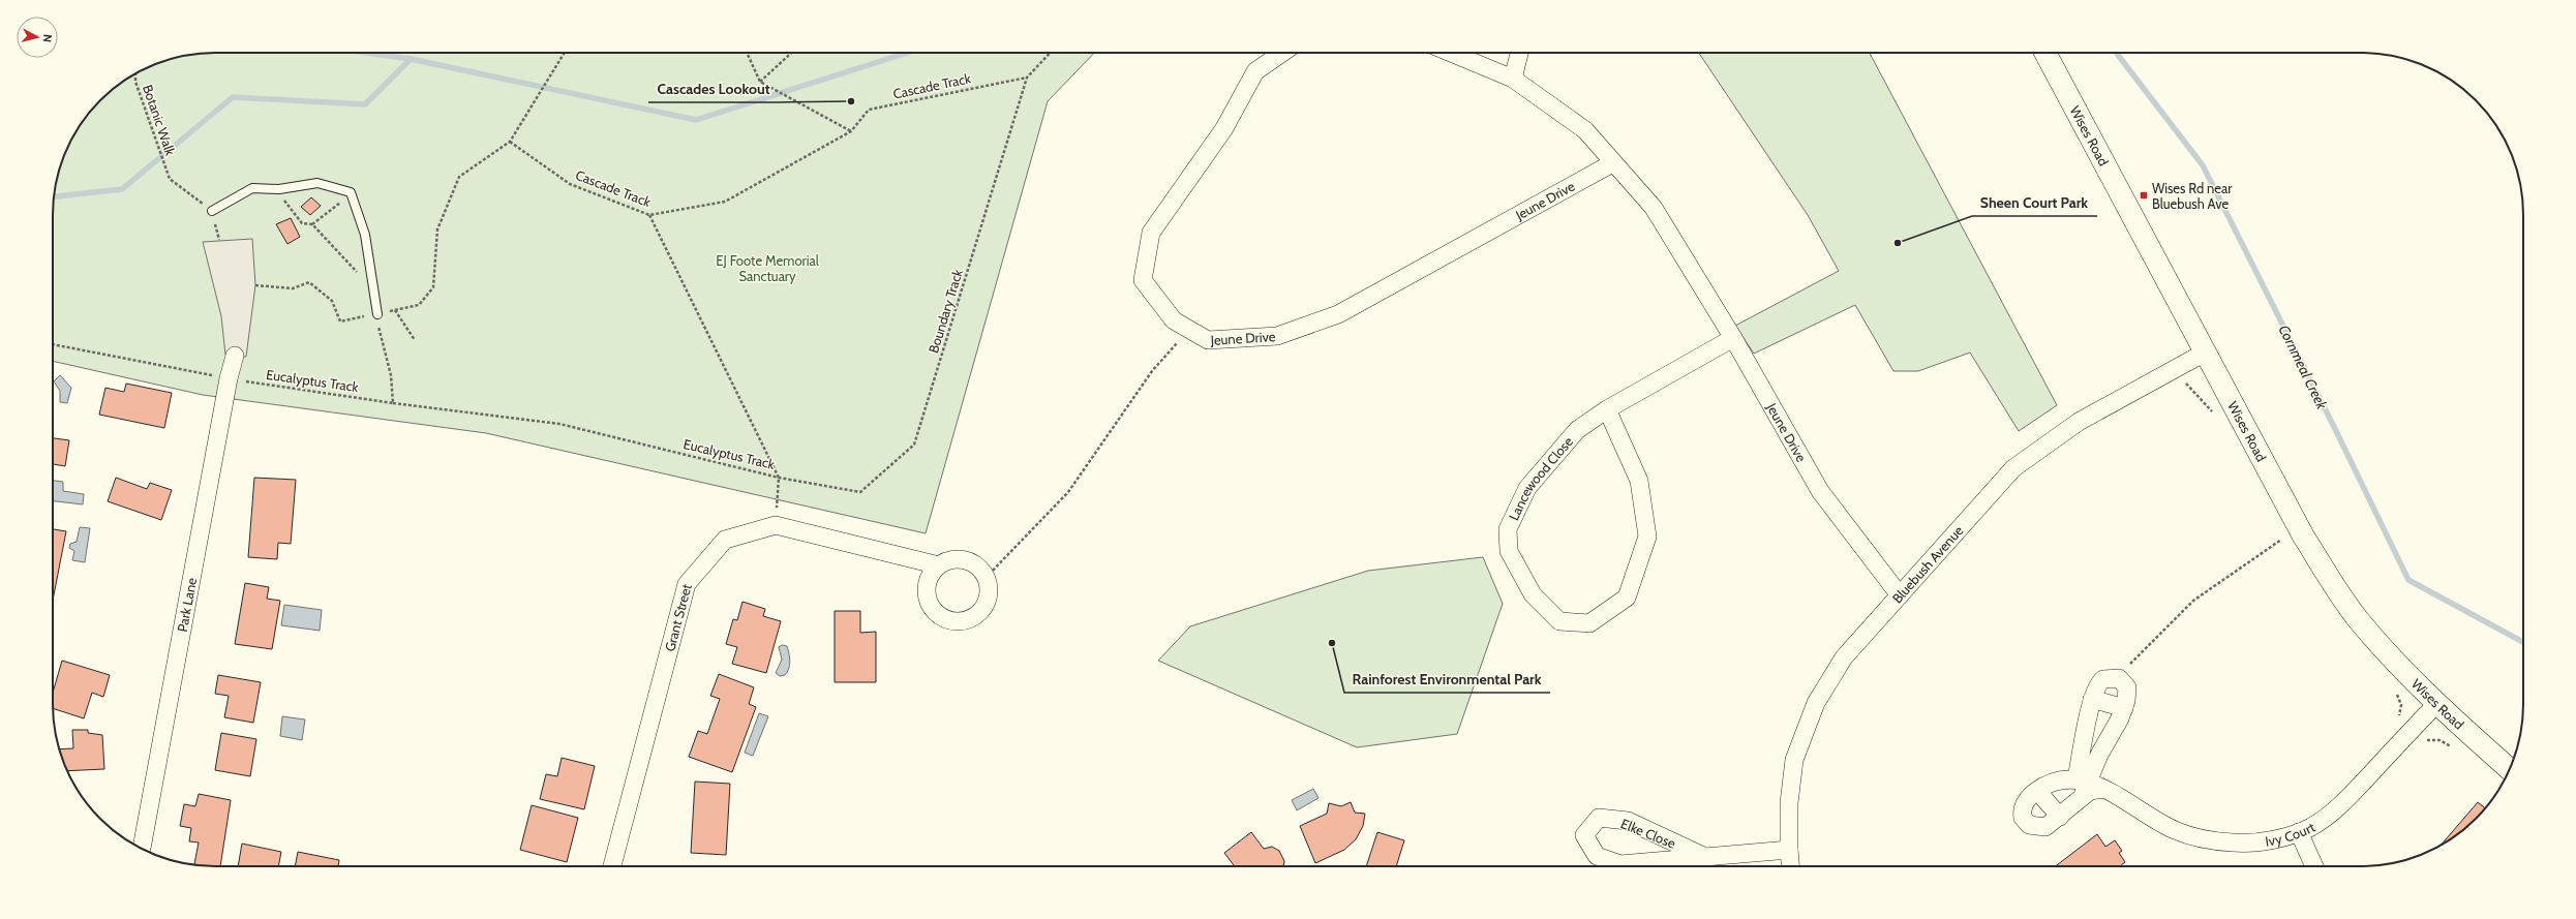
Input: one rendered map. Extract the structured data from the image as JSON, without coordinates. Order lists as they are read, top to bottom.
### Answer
{
  "streets": {
    "street": [
      "Wises Road",
      "Jeune Drive",
      "Lancewood Close",
      "Bluebush Avenue",
      "Park Lane",
      "Grant Street",
      "Ivy Court",
      "Elke Close"
    ],
    "path": [
      "Cascade Track",
      "Botanic Walk",
      "Boundary Track",
      "Eucalyptus Track"
    ]
  },
  "crossings": [
    ["Cascade Track", "Boundary Track"],
    ["Cascade Track", "Eucalyptus Track"],
    ["Wises Road", "Bluebush Avenue"],
    ["Wises Road", "Ivy Court"],
    ["Jeune Drive", "Lancewood Close"],
    ["Jeune Drive", "Bluebush Avenue"],
    ["Boundary Track", "Eucalyptus Track"],
    ["Eucalyptus Track", "Park Lane"],
    ["Bluebush Avenue", "Elke Close"]
  ],
  "water": ["Cornmeal Creek"],
  "parks": ["EJ Foote Memorial Sanctuary"],
  "places": {
    "other": ["Cascades Lookout", "Sheen Court Park", "Rainforest Environmental Park"],
    "transit": ["Wises Rd near Bluebush Ave"]
  },
  "north": "right"
}
